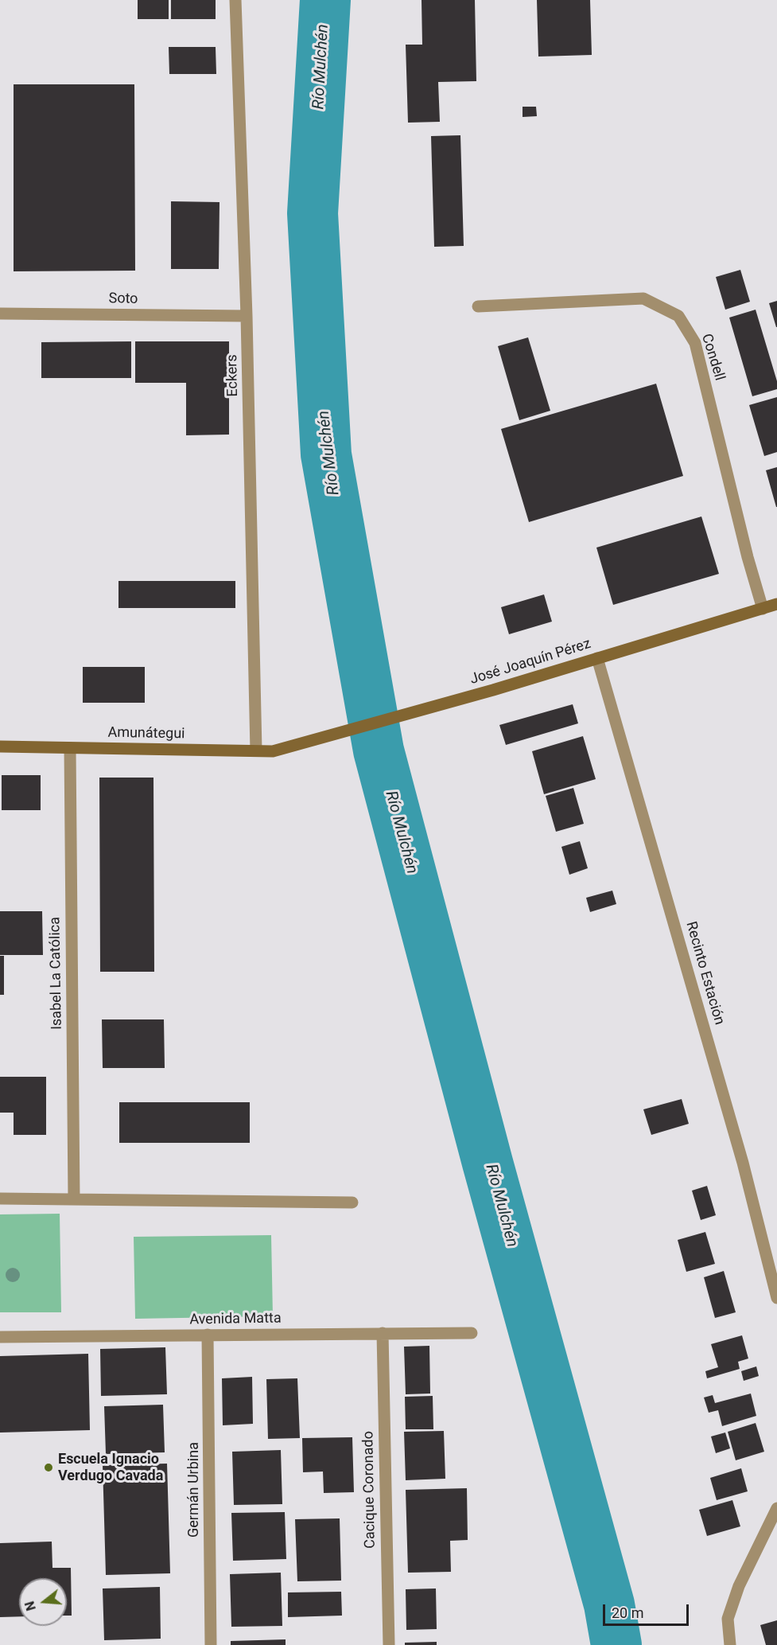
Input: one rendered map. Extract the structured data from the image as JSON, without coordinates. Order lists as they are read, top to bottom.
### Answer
{
  "streets": {
    "main road": ["José Joaquín Pérez", "Amunátegui"],
    "street": [
      "Soto",
      "Condell",
      "Eckers",
      "Isabel La Católica",
      "Recinto Estación",
      "Avenida Matta",
      "Germán Urbina",
      "Cacique Coronado"
    ]
  },
  "crossings": [
    ["Soto", "Eckers"],
    ["Condell", "José Joaquín Pérez"],
    ["Eckers", "Amunátegui"],
    ["José Joaquín Pérez", "Amunátegui"],
    ["José Joaquín Pérez", "Recinto Estación"],
    ["Amunátegui", "Isabel La Católica"],
    ["Avenida Matta", "Germán Urbina"],
    ["Avenida Matta", "Cacique Coronado"]
  ],
  "water": ["Río Mulchén"],
  "places": ["Escuela Ignacio Verdugo Cavada"],
  "scale_bar": "20 m",
  "north": "left"
}
